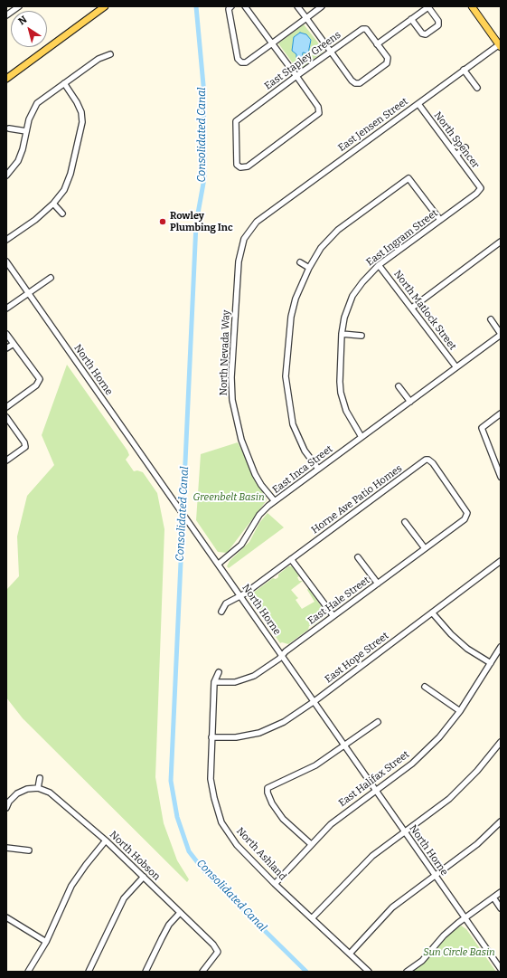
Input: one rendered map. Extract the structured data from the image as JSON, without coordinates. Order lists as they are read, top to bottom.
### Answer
{
  "streets": {
    "street": [
      "East Stapley Greens",
      "East Jensen Street",
      "North Spencer",
      "East Ingram Street",
      "North Matlock Street",
      "North Nevada Way",
      "North Horne",
      "East Inca Street",
      "Horne Ave Patio Homes",
      "East Hale Street",
      "East Hope Street",
      "East Halifax Street",
      "North Ashland",
      "North Hobson"
    ]
  },
  "crossings": [
    ["East Jensen Street", "North Spencer"],
    ["East Jensen Street", "North Nevada Way"],
    ["North Spencer", "East Ingram Street"],
    ["East Ingram Street", "North Matlock Street"],
    ["East Ingram Street", "East Inca Street"],
    ["North Matlock Street", "East Inca Street"],
    ["North Nevada Way", "East Inca Street"],
    ["North Horne", "East Inca Street"],
    ["North Horne", "Horne Ave Patio Homes"],
    ["North Horne", "East Hale Street"],
    ["North Horne", "East Hope Street"],
    ["North Horne", "East Halifax Street"],
    ["Horne Ave Patio Homes", "East Hale Street"],
    ["East Hale Street", "North Ashland"],
    ["East Hope Street", "North Ashland"],
    ["East Halifax Street", "North Ashland"]
  ],
  "water": ["Consolidated Canal"],
  "parks": ["Greenbelt Basin", "Sun Circle Basin"],
  "places": ["Rowley Plumbing Inc"],
  "north": "top left"
}
